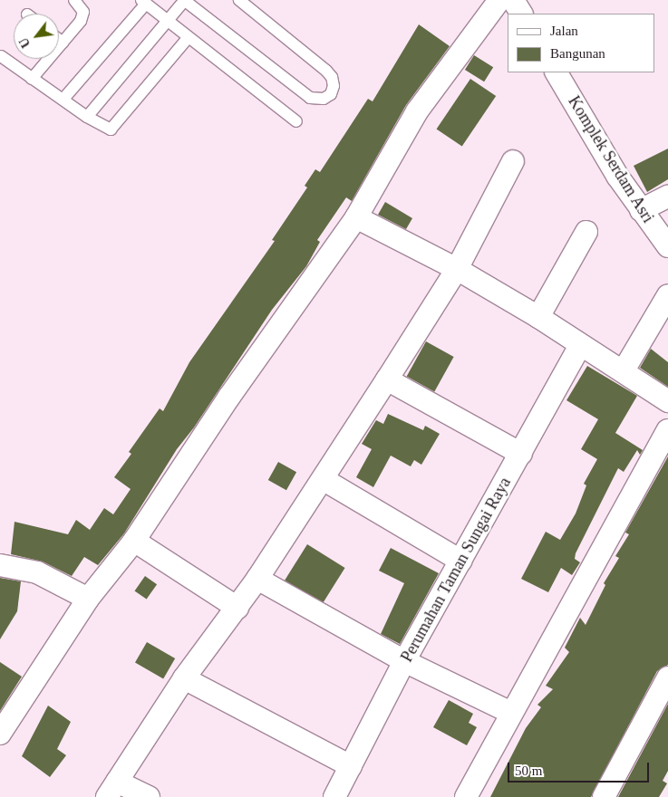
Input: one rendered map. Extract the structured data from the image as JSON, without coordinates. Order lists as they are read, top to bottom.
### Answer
{
  "streets": {
    "street": ["Komplek Serdam Asri", "Perumahan Taman Sungai Raya"]
  },
  "legend": ["Jalan", "Bangunan"],
  "scale_bar": "50 m",
  "north": "bottom left"
}
